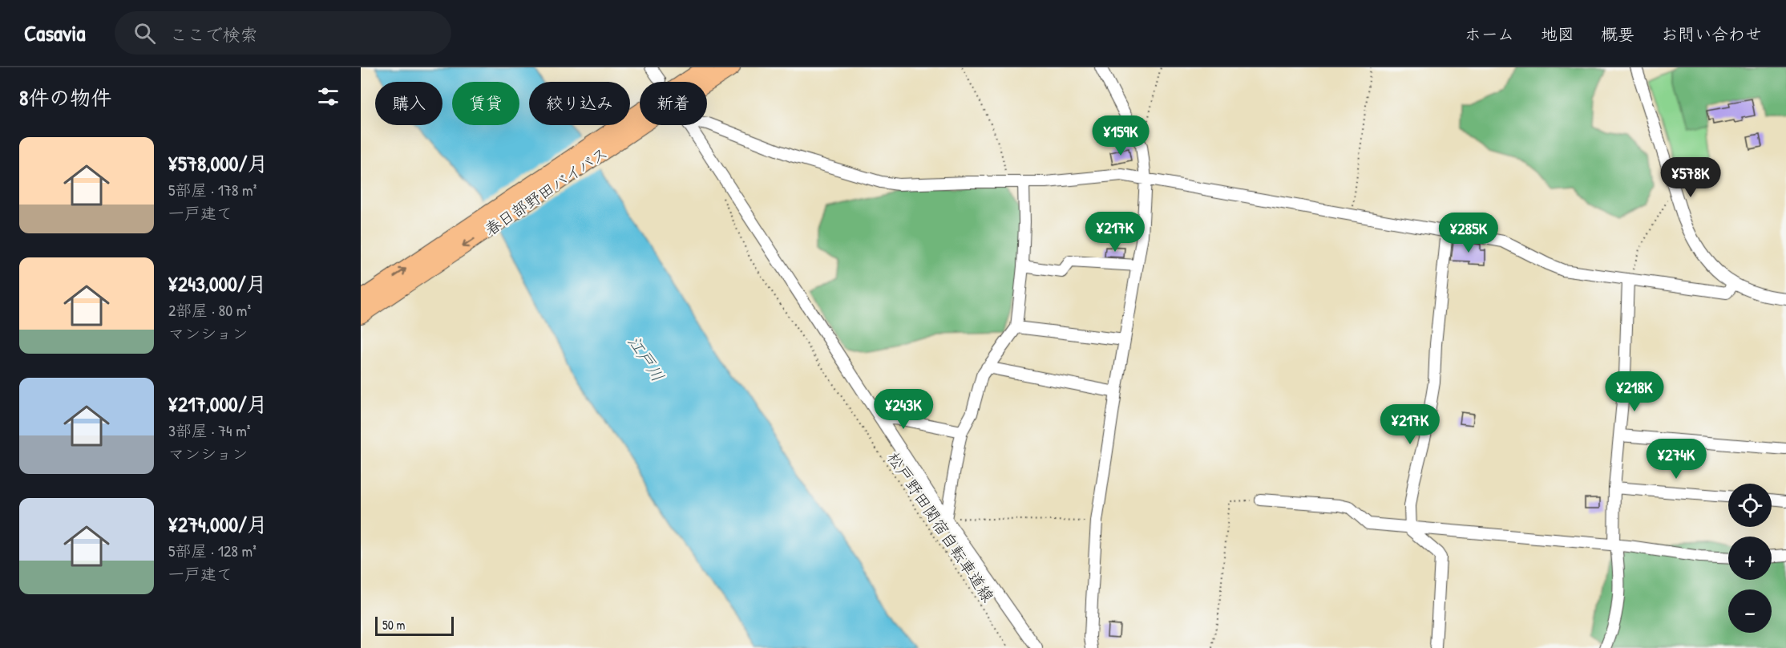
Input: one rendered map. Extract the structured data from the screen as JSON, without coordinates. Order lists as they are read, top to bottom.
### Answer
{
  "streets": {
    "highway": ["春日部野田バイパス"],
    "path": ["松戸野田関宿自転車道線"]
  },
  "water": ["江戸川"],
  "scale_bar": "50 m",
  "page": {
    "header": "Casavia",
    "search": "ここで検索",
    "nav": [
      "ホーム",
      "地図",
      "概要",
      "お問い合わせ"
    ],
    "heading": "8件の物件",
    "chip": [
      "購入",
      "賃貸",
      "絞り込み",
      "新着"
    ],
    "price": [
      "¥159K",
      "¥578K",
      "¥217K",
      "¥285K",
      "¥218K",
      "¥243K",
      "¥217K",
      "¥274K"
    ],
    "list": [
      {
        "name": "¥578,000/月",
        "note": "5部屋 · 178 m² · 一戸建て"
      },
      {
        "name": "¥243,000/月",
        "note": "2部屋 · 80 m² · マンション"
      },
      {
        "name": "¥217,000/月",
        "note": "3部屋 · 74 m² · マンション"
      },
      {
        "name": "¥274,000/月",
        "note": "5部屋 · 128 m² · 一戸建て"
      }
    ],
    "map_buttons": ["+", "−"],
    "scale": "50 m"
  }
}
